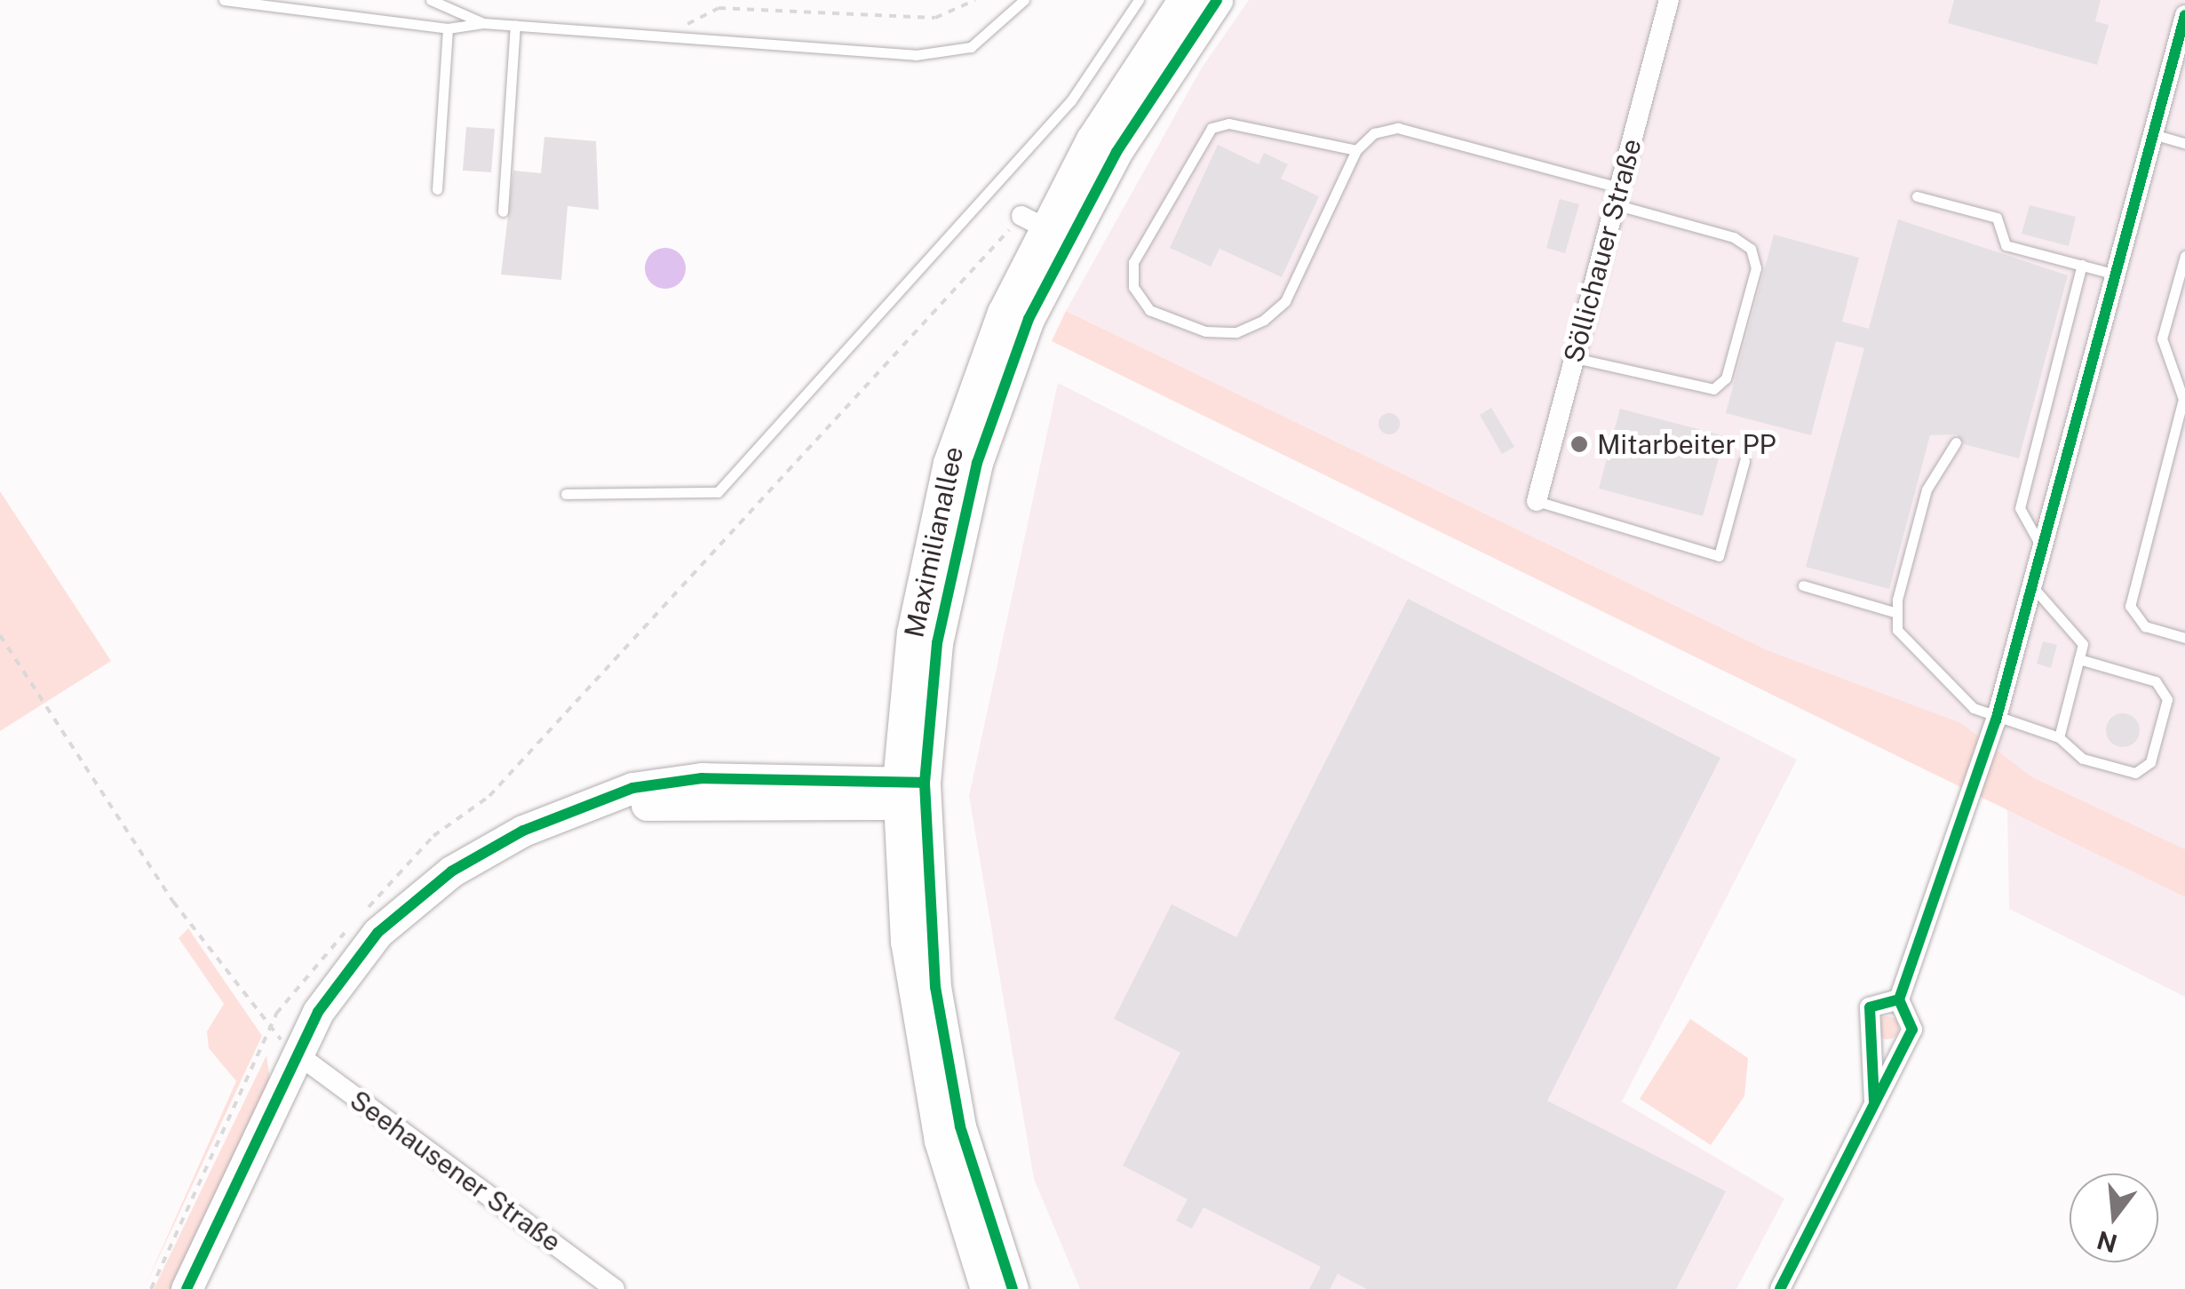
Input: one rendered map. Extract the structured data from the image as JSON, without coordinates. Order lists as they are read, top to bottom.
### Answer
{
  "streets": {
    "main road": ["Maximilianallee"],
    "street": ["Söllichauer Straße", "Seehausener Straße"]
  },
  "places": ["Mitarbeiter PP"],
  "north": "bottom"
}
